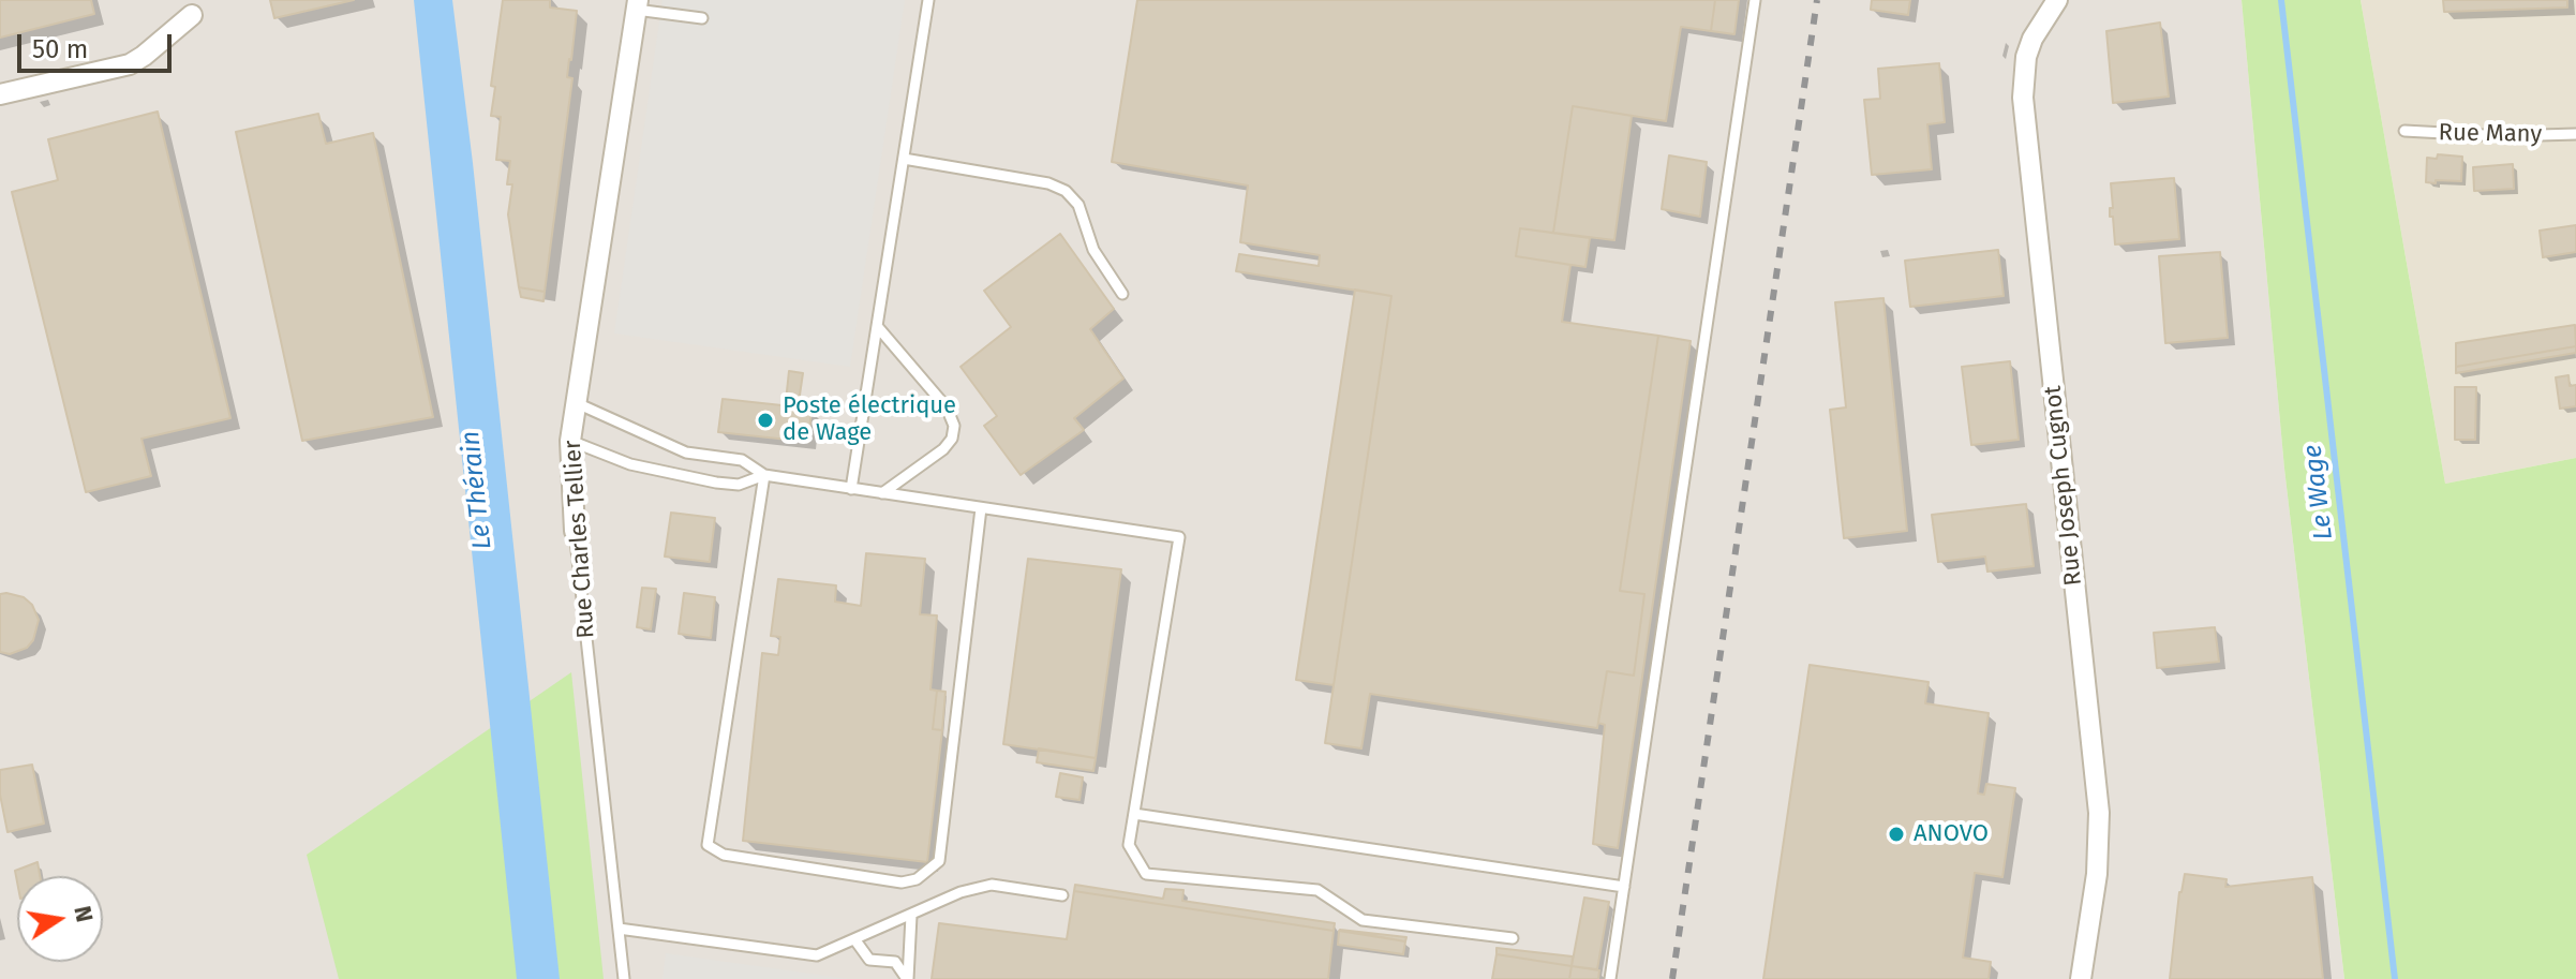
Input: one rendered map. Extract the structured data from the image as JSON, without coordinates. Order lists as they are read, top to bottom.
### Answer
{
  "streets": {
    "street": ["Rue Joseph Cugnot", "Rue Charles Tellier"],
    "lane": ["Rue Many"]
  },
  "water": ["Le Thérain", "Le Wage"],
  "places": ["Poste électrique de Wage", "ANOVO"],
  "scale_bar": "50 m",
  "north": "right"
}
